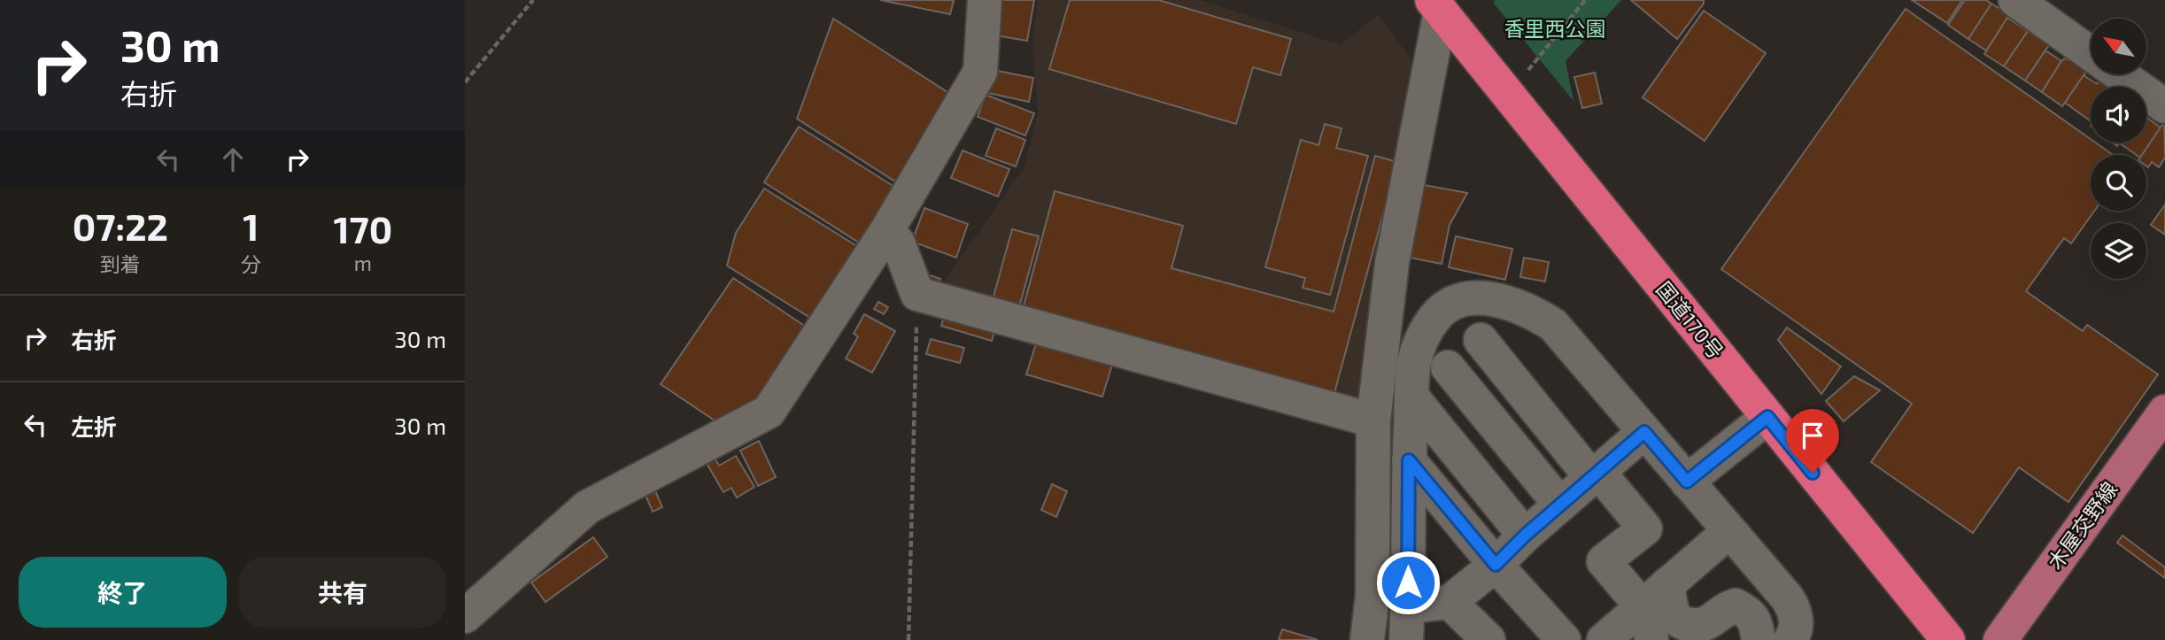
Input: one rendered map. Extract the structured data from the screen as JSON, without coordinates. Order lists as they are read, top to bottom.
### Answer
{
  "streets": {
    "highway": ["国道170号"],
    "main road": ["木屋交野線"]
  },
  "parks": ["香里西公園"],
  "north": "top left",
  "page": {
    "turn": ["30 m", "右折"],
    "eta": [
      "07:22",
      "到着",
      "1",
      "分",
      "170",
      "m"
    ],
    "list": [
      {
        "name": "右折",
        "value": "30 m"
      },
      {
        "name": "左折",
        "value": "30 m"
      }
    ],
    "buttons": ["終了", "共有"]
  }
}
